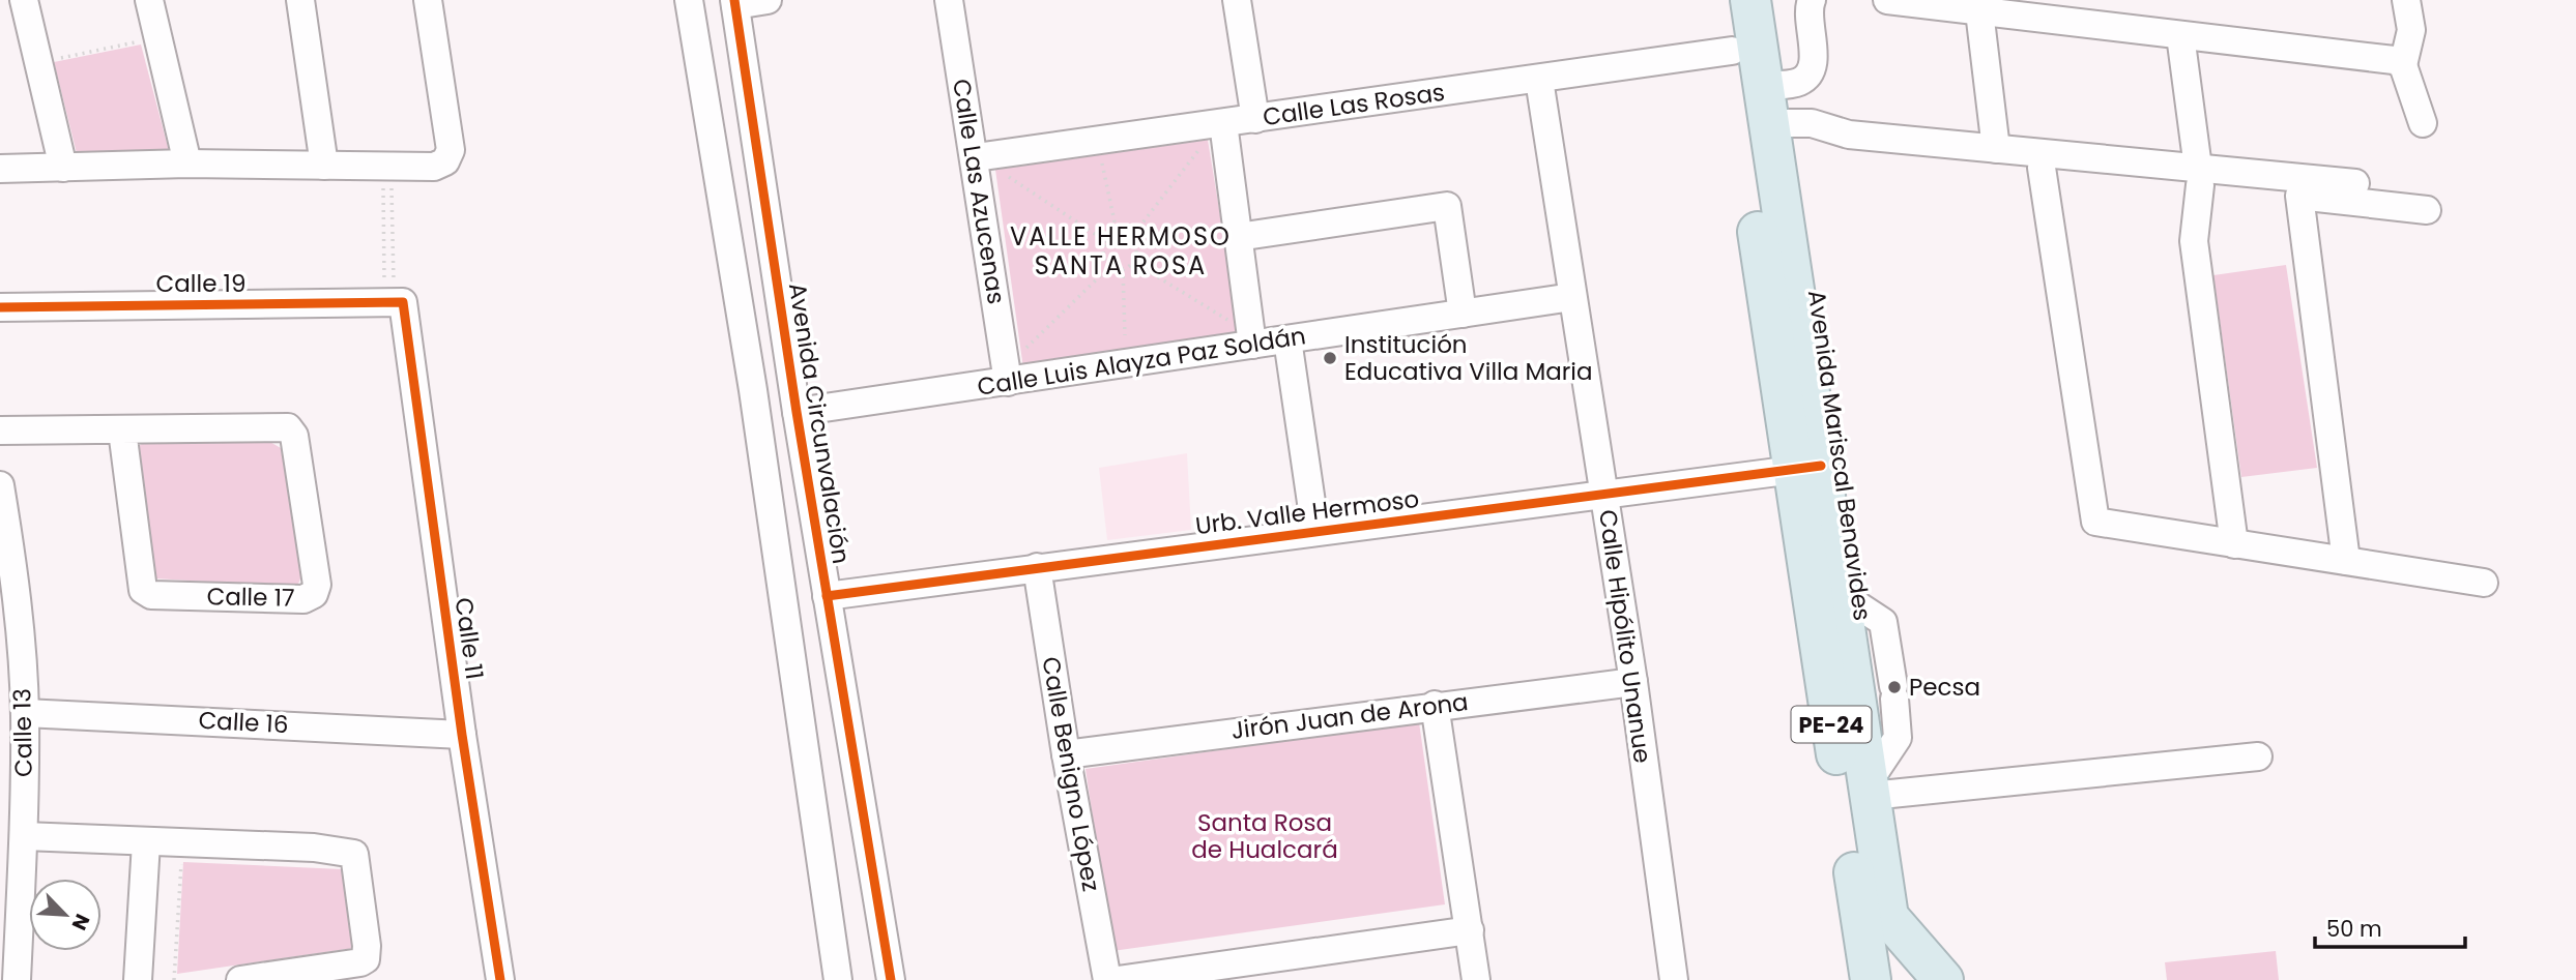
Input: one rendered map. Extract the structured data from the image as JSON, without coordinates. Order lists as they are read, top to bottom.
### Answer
{
  "streets": {
    "highway": ["Avenida Mariscal Benavides", "PE-24"],
    "street": [
      "Calle Las Rosas",
      "Calle Las Azucenas",
      "Calle 19",
      "Calle Luis Alayza Paz Soldán",
      "Avenida Circunvalación",
      "Urb. Valle Hermoso",
      "Calle 17",
      "Calle Hipólito Unanue",
      "Calle 11",
      "Jirón Juan de Arona",
      "Calle 16",
      "Calle 13",
      "Calle Benigno López"
    ]
  },
  "crossings": [
    ["Calle Las Rosas", "Calle Las Azucenas"],
    ["Calle Las Rosas", "Avenida Mariscal Benavides"],
    ["Calle Las Rosas", "Calle Hipólito Unanue"],
    ["Calle Las Azucenas", "Calle Luis Alayza Paz Soldán"],
    ["Calle 19", "Calle 11"],
    ["Calle Luis Alayza Paz Soldán", "Avenida Circunvalación"],
    ["Calle Luis Alayza Paz Soldán", "Calle Hipólito Unanue"],
    ["Avenida Circunvalación", "Urb. Valle Hermoso"],
    ["Avenida Mariscal Benavides", "Urb. Valle Hermoso"],
    ["Urb. Valle Hermoso", "Calle Hipólito Unanue"],
    ["Urb. Valle Hermoso", "Calle Benigno López"],
    ["Calle Hipólito Unanue", "Jirón Juan de Arona"],
    ["Calle 11", "Calle 16"],
    ["Jirón Juan de Arona", "Calle Benigno López"],
    ["Calle 16", "Calle 13"]
  ],
  "districts": ["VALLE HERMOSO SANTA ROSA"],
  "parks": ["Santa Rosa de Hualcará"],
  "places": ["Institución Educativa Villa Maria", "Pecsa"],
  "scale_bar": "50 m",
  "north": "bottom right"
}
